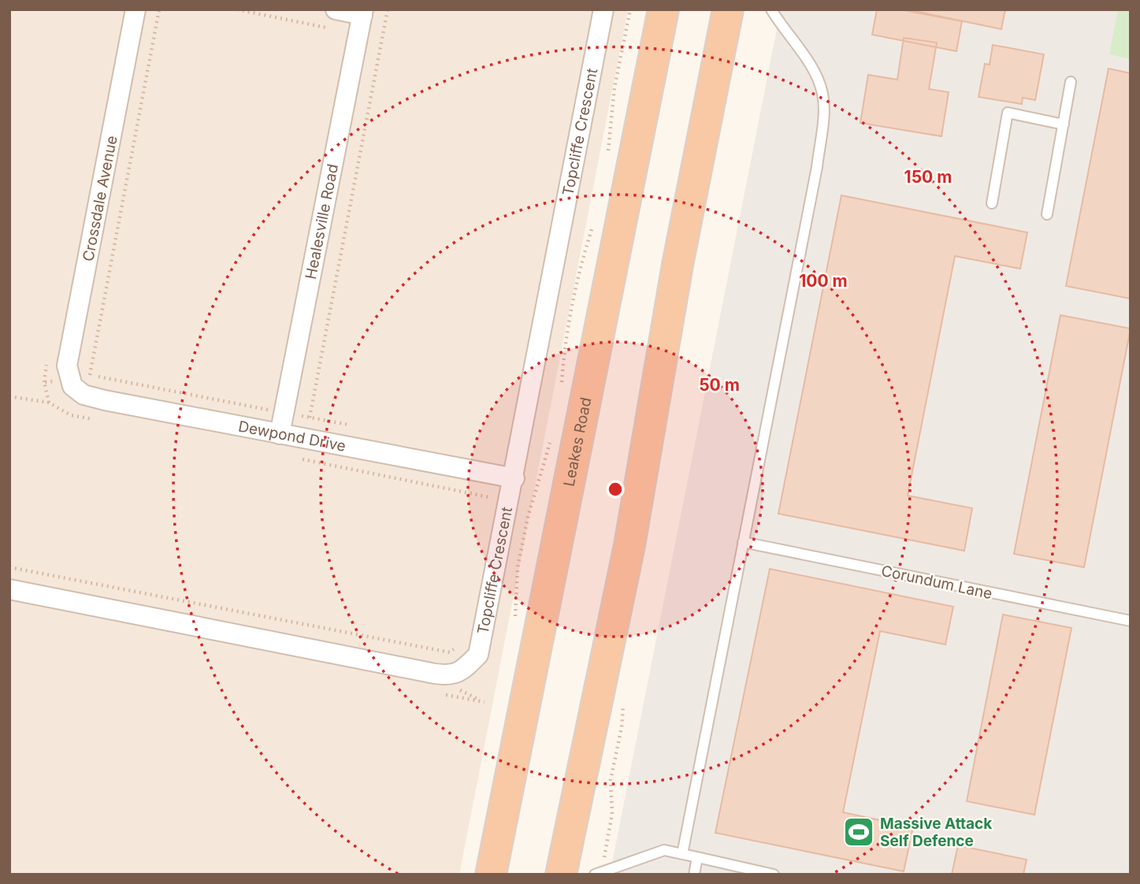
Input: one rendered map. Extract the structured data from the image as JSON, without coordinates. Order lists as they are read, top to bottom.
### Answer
{
  "streets": {
    "highway": ["Leakes Road"],
    "street": [
      "Topcliffe Crescent",
      "Crossdale Avenue",
      "Healesville Road",
      "Dewpond Drive"
    ],
    "lane": ["Corundum Lane"]
  },
  "crossings": [
    ["Topcliffe Crescent", "Dewpond Drive"],
    ["Crossdale Avenue", "Dewpond Drive"],
    ["Healesville Road", "Dewpond Drive"]
  ],
  "places": {
    "sports": ["Massive Attack Self Defence"]
  },
  "rings": ["150 m", "100 m", "50 m"]
}
